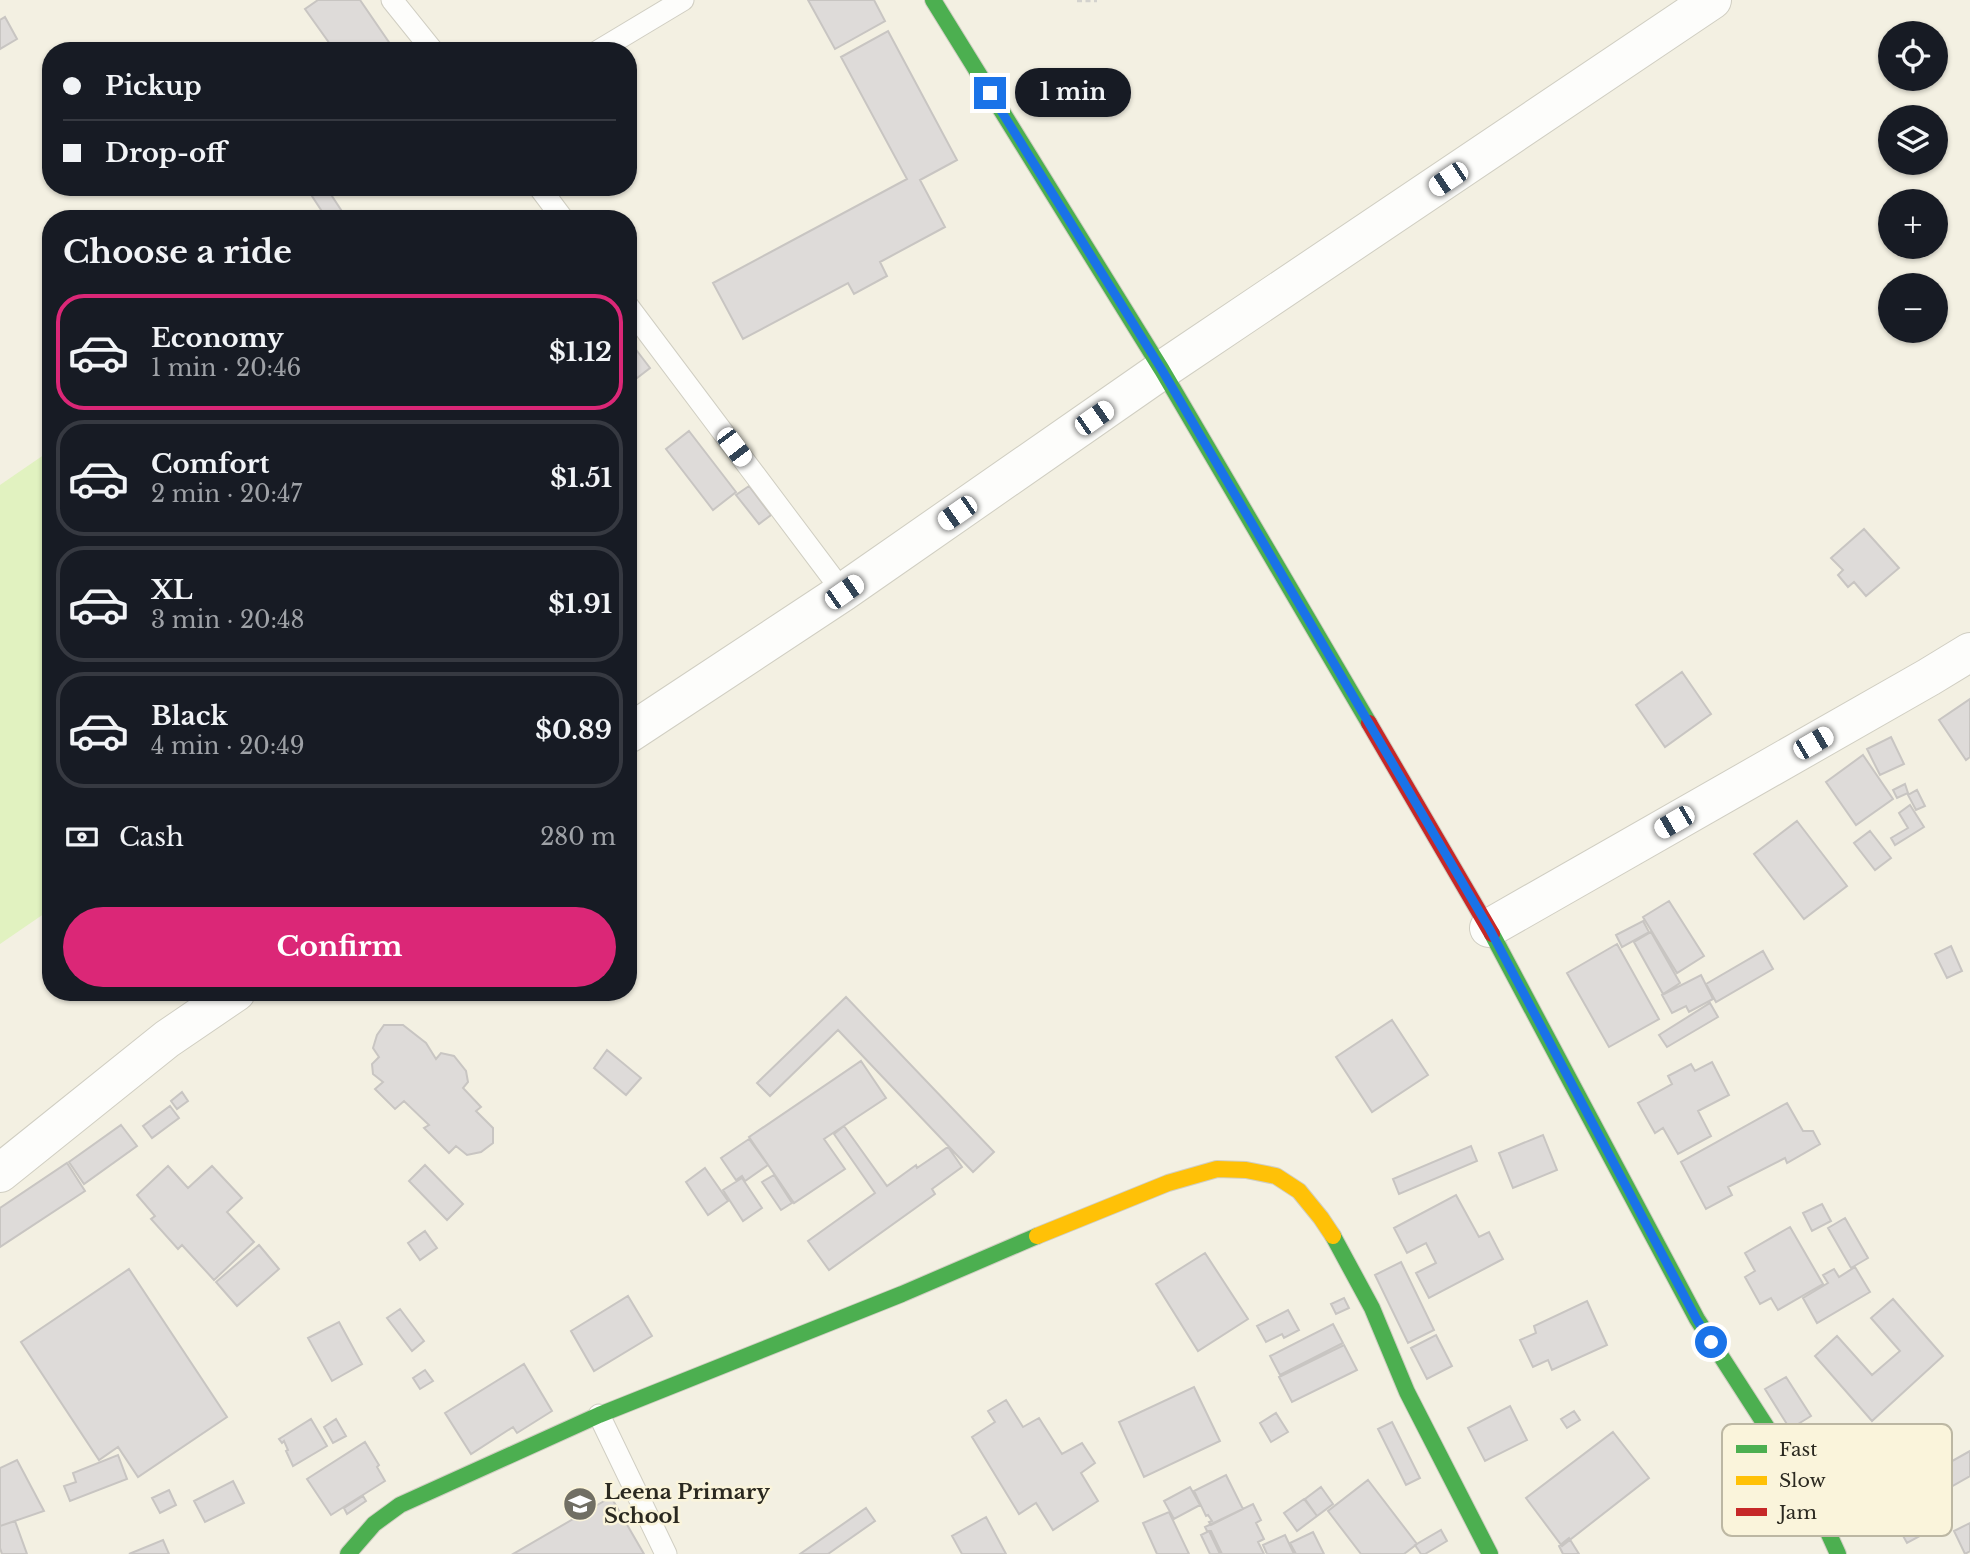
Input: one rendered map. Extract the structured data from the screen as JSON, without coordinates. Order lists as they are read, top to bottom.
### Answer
{
  "places": {
    "school or university": ["Leena Primary School"]
  },
  "legend": ["Fast", "Slow", "Jam"],
  "page": {
    "map_buttons": ["+", "−"],
    "banner": ["Pickup", "Drop-off"],
    "bubble": "1 min",
    "heading": "Choose a ride",
    "list": [
      {
        "name": "Economy",
        "note": "1 min · 20:46",
        "value": "$1.12"
      },
      {
        "name": "Comfort",
        "note": "2 min · 20:47",
        "value": "$1.51"
      },
      {
        "name": "XL",
        "note": "3 min · 20:48",
        "value": "$1.91"
      },
      {
        "name": "Black",
        "note": "4 min · 20:49",
        "value": "$0.89"
      }
    ],
    "pay": ["Cash", "280 m"],
    "buttons": "Confirm"
  }
}
